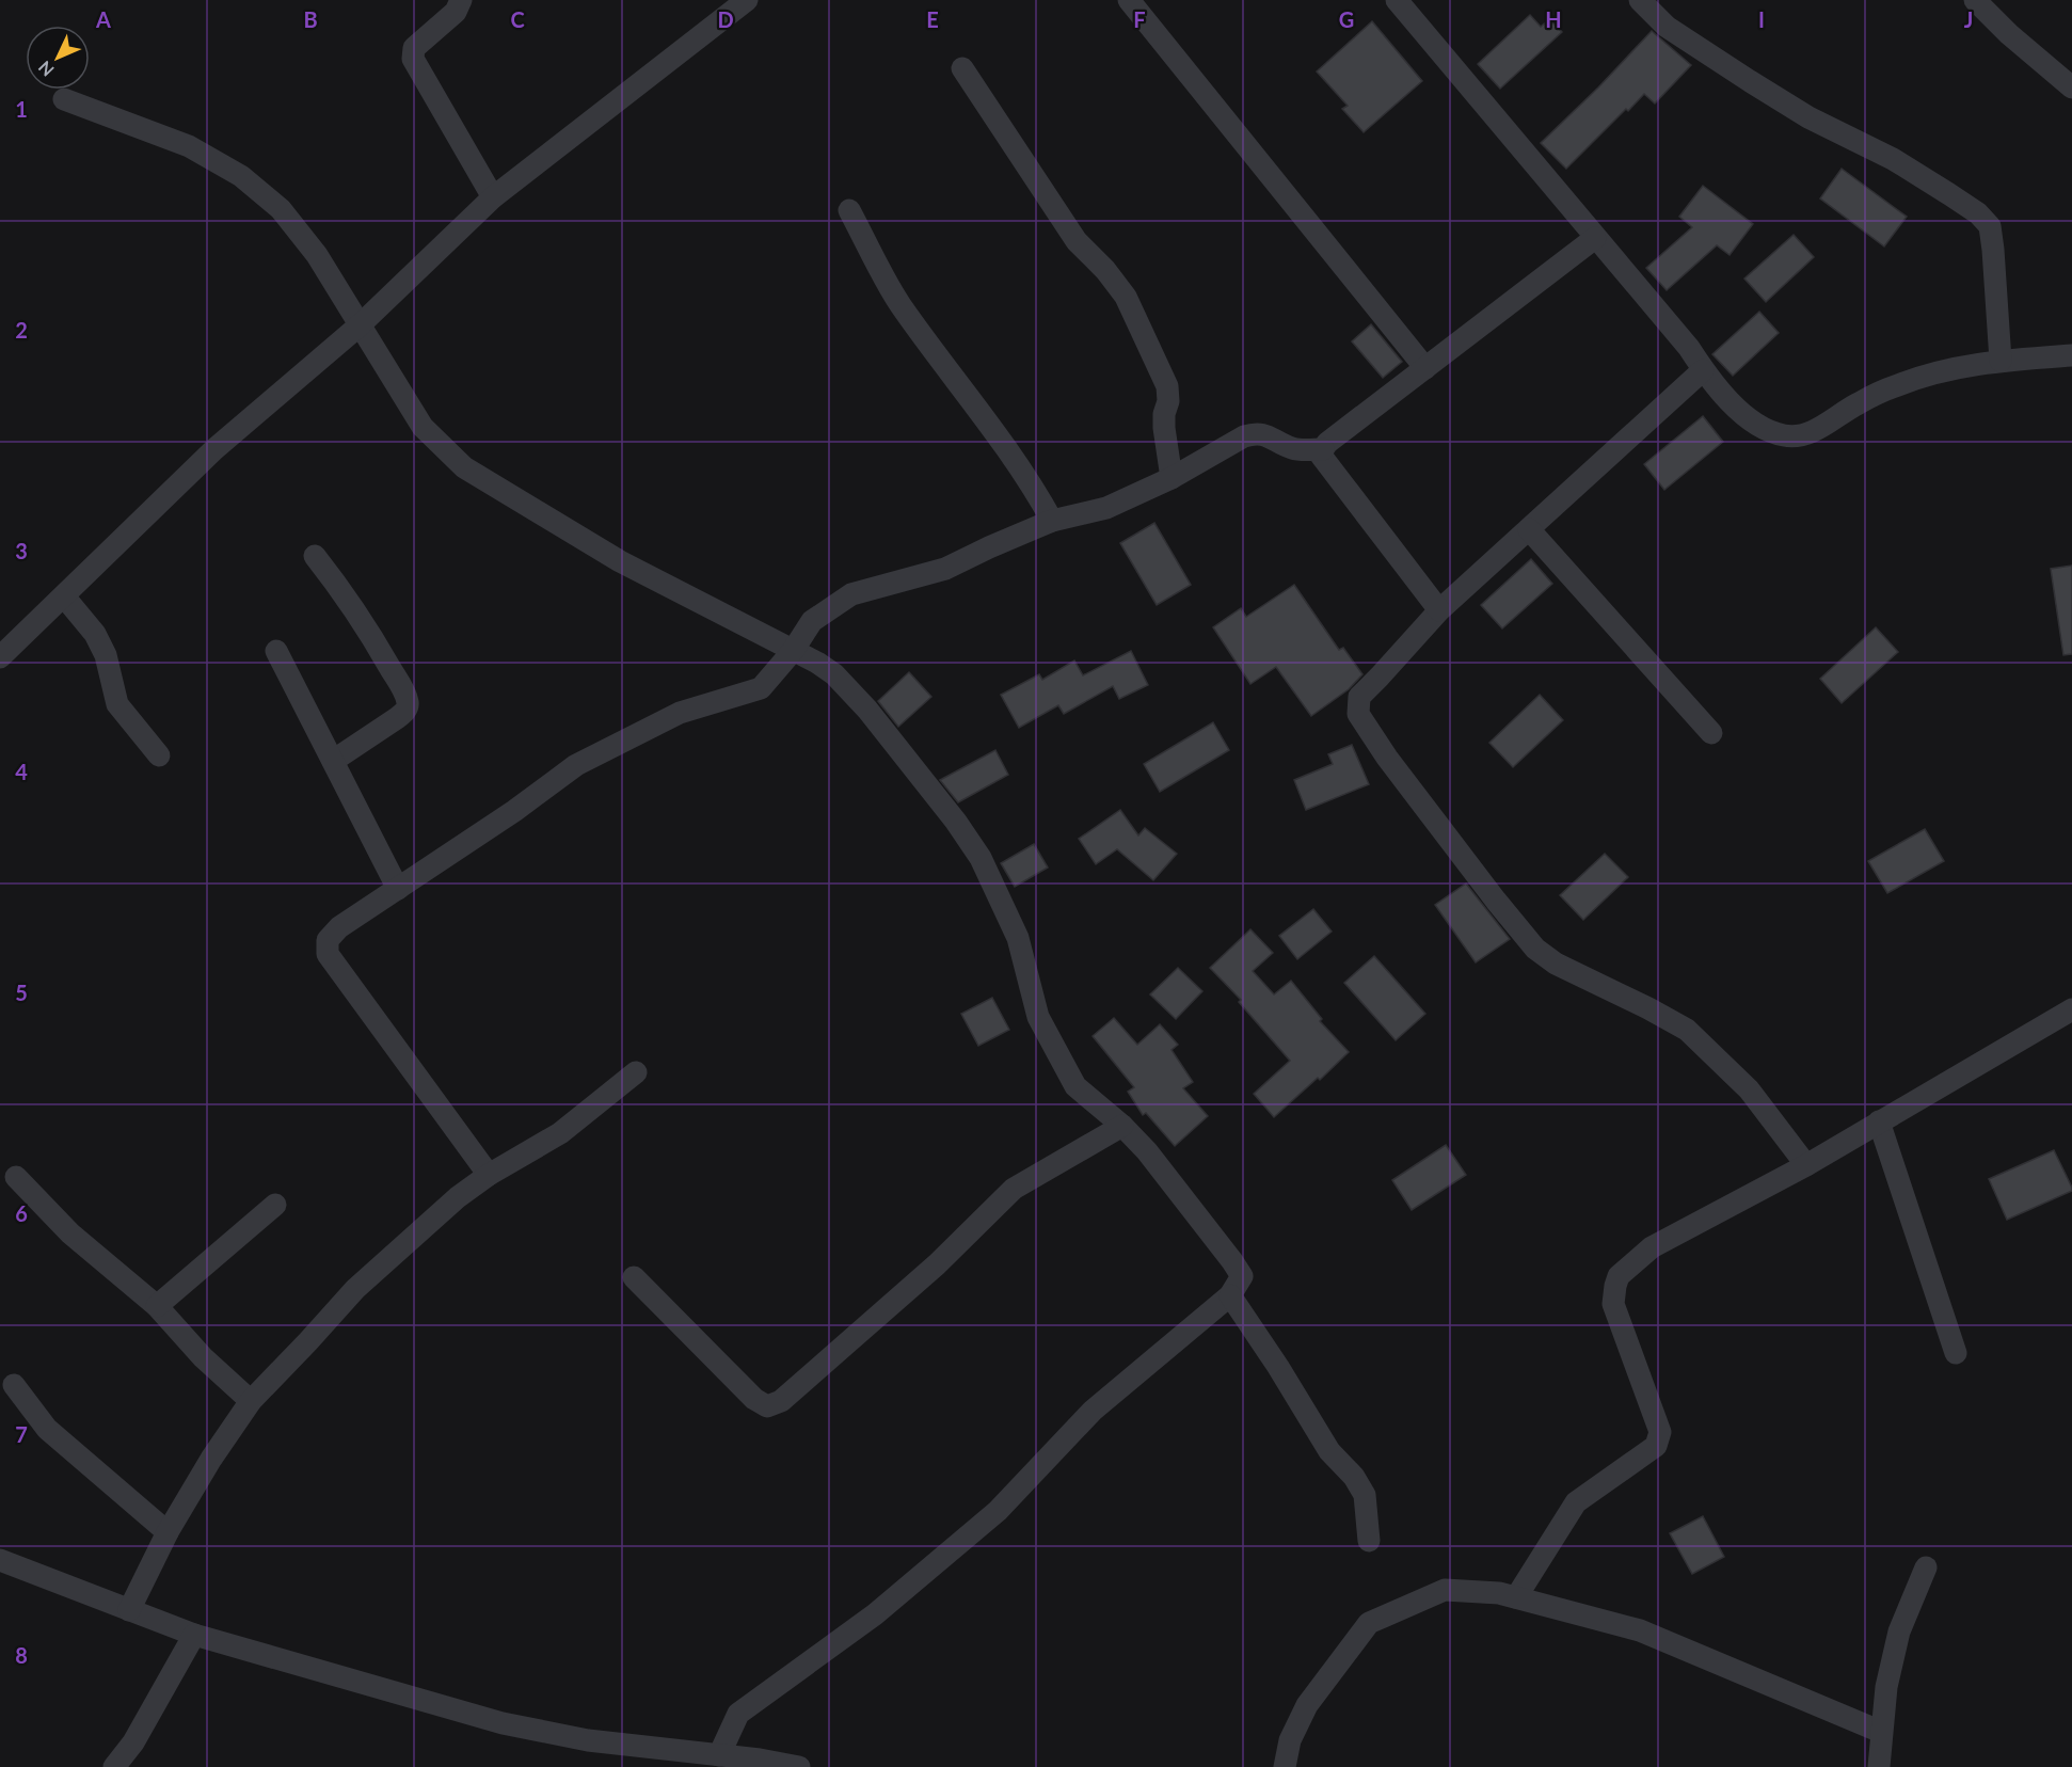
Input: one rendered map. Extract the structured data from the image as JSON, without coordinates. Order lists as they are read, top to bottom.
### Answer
{
  "north": "bottom left",
  "grid": {
    "columns": [
      "A",
      "B",
      "C",
      "D",
      "E",
      "F",
      "G",
      "H",
      "I",
      "J"
    ],
    "rows": [
      "1",
      "2",
      "3",
      "4",
      "5",
      "6",
      "7",
      "8"
    ]
  }
}
